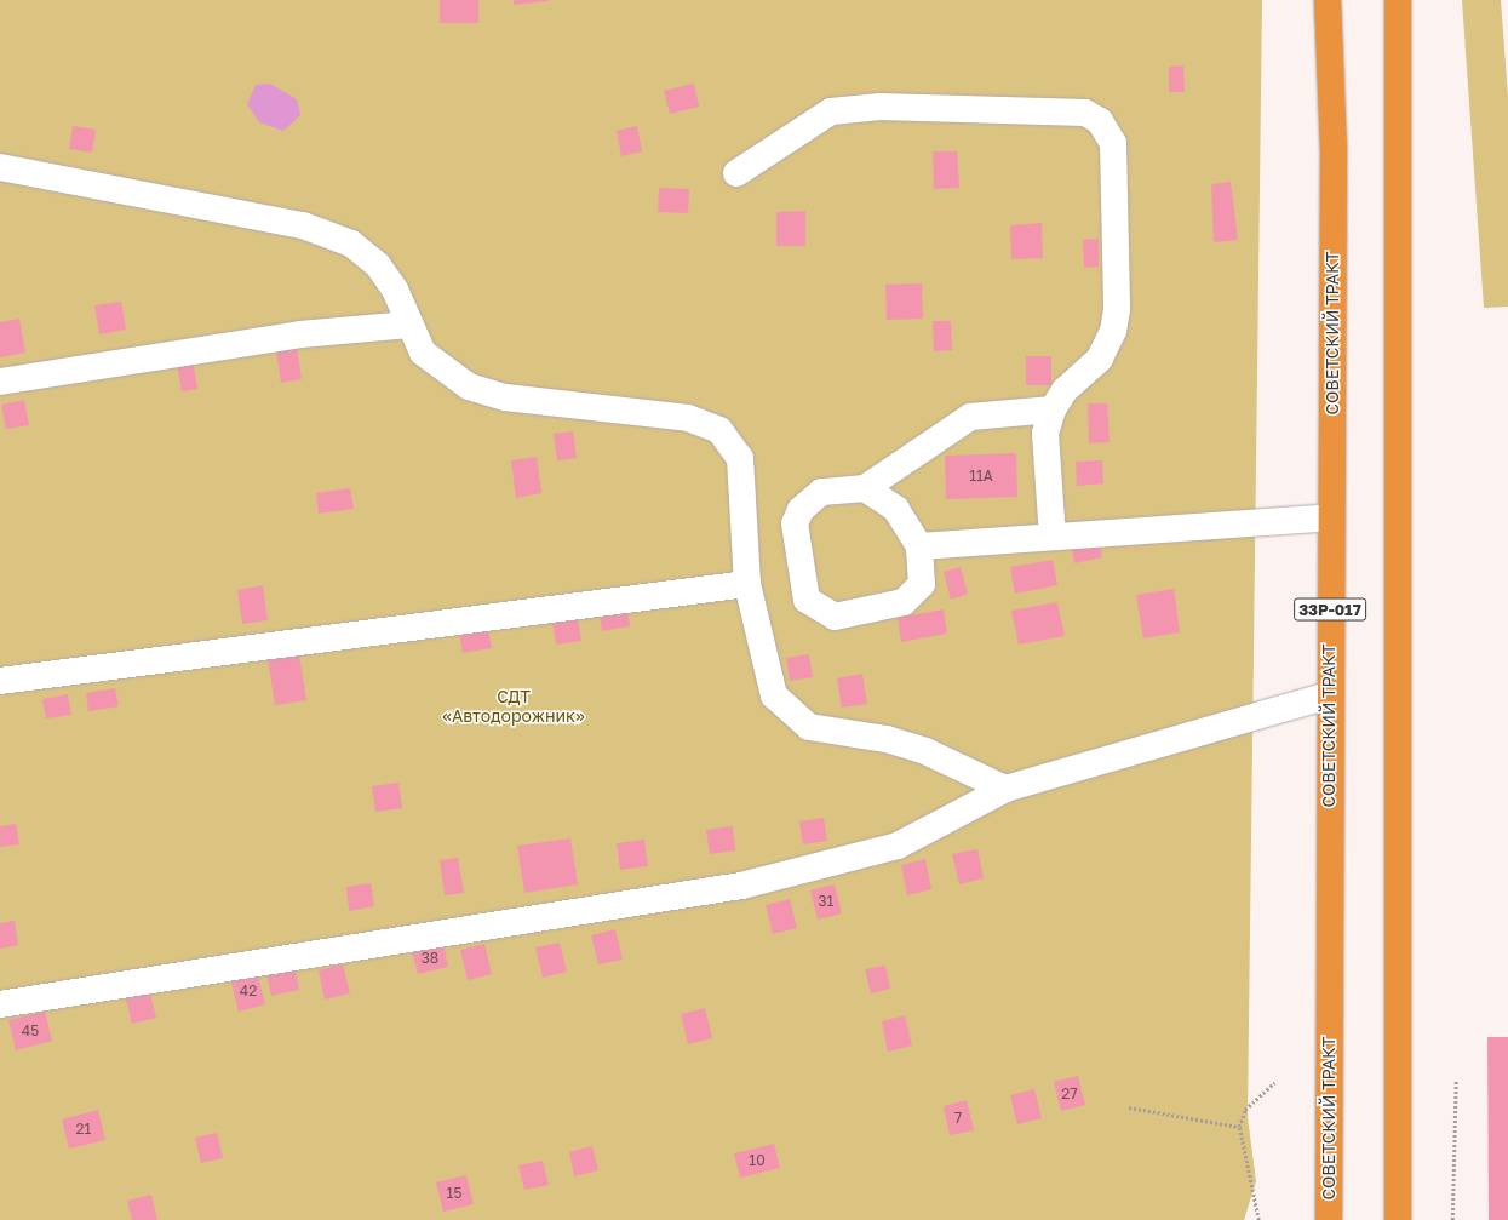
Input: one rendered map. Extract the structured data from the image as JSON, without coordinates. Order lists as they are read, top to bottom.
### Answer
{
  "streets": {
    "highway": ["СОВЕТСКИЙ ТРАКТ", "33Р-017"]
  },
  "parks": ["СДТ «Автодорожник»"],
  "house_numbers": [
    "11А",
    "31",
    "38",
    "42",
    "45",
    "27",
    "7",
    "21",
    "10",
    "15"
  ]
}
